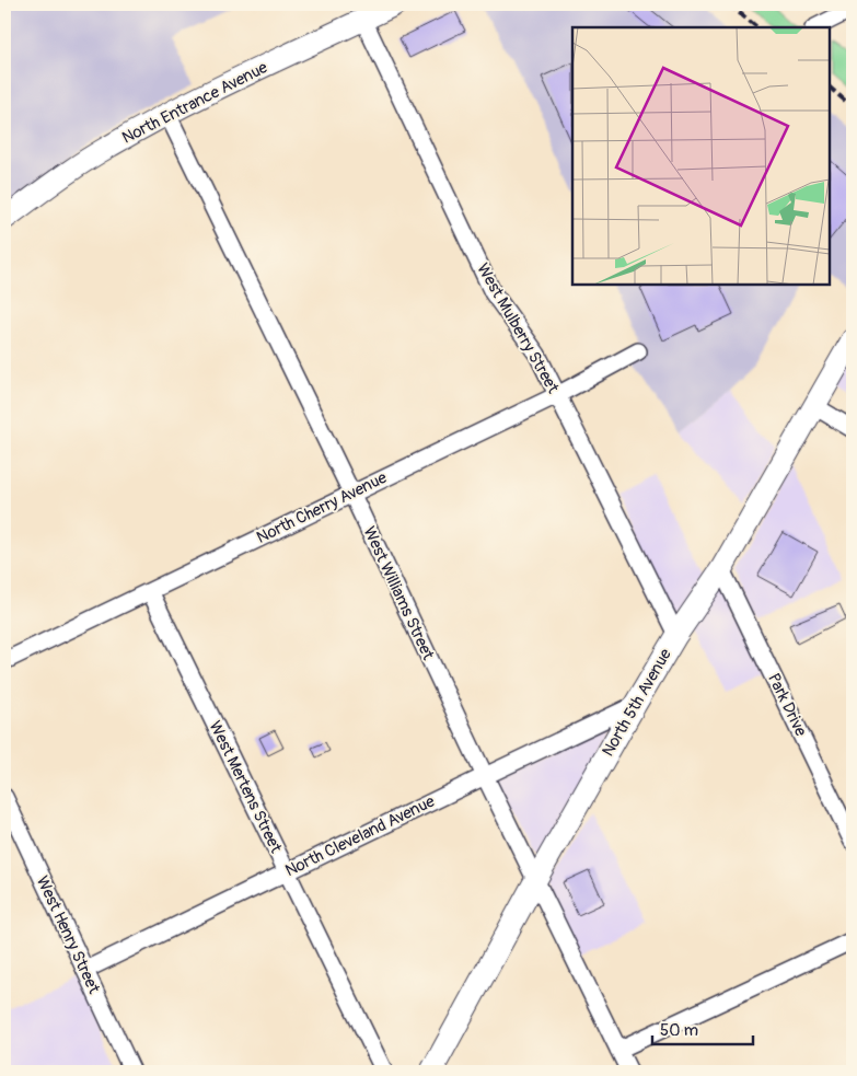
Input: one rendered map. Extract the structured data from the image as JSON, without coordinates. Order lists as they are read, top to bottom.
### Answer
{
  "streets": {
    "street": [
      "North Entrance Avenue",
      "West Mulberry Street",
      "North Cherry Avenue",
      "West Williams Street",
      "North 5th Avenue",
      "Park Drive",
      "West Mertens Street",
      "North Cleveland Avenue",
      "West Henry Street"
    ]
  },
  "crossings": [
    ["North Entrance Avenue", "West Mulberry Street"],
    ["North Entrance Avenue", "West Williams Street"],
    ["West Mulberry Street", "North Cherry Avenue"],
    ["West Mulberry Street", "North 5th Avenue"],
    ["North Cherry Avenue", "West Williams Street"],
    ["North Cherry Avenue", "West Mertens Street"],
    ["West Williams Street", "North 5th Avenue"],
    ["West Williams Street", "North Cleveland Avenue"],
    ["North 5th Avenue", "Park Drive"],
    ["North 5th Avenue", "North Cleveland Avenue"],
    ["West Mertens Street", "North Cleveland Avenue"],
    ["North Cleveland Avenue", "West Henry Street"]
  ],
  "scale_bar": "50 m"
}
